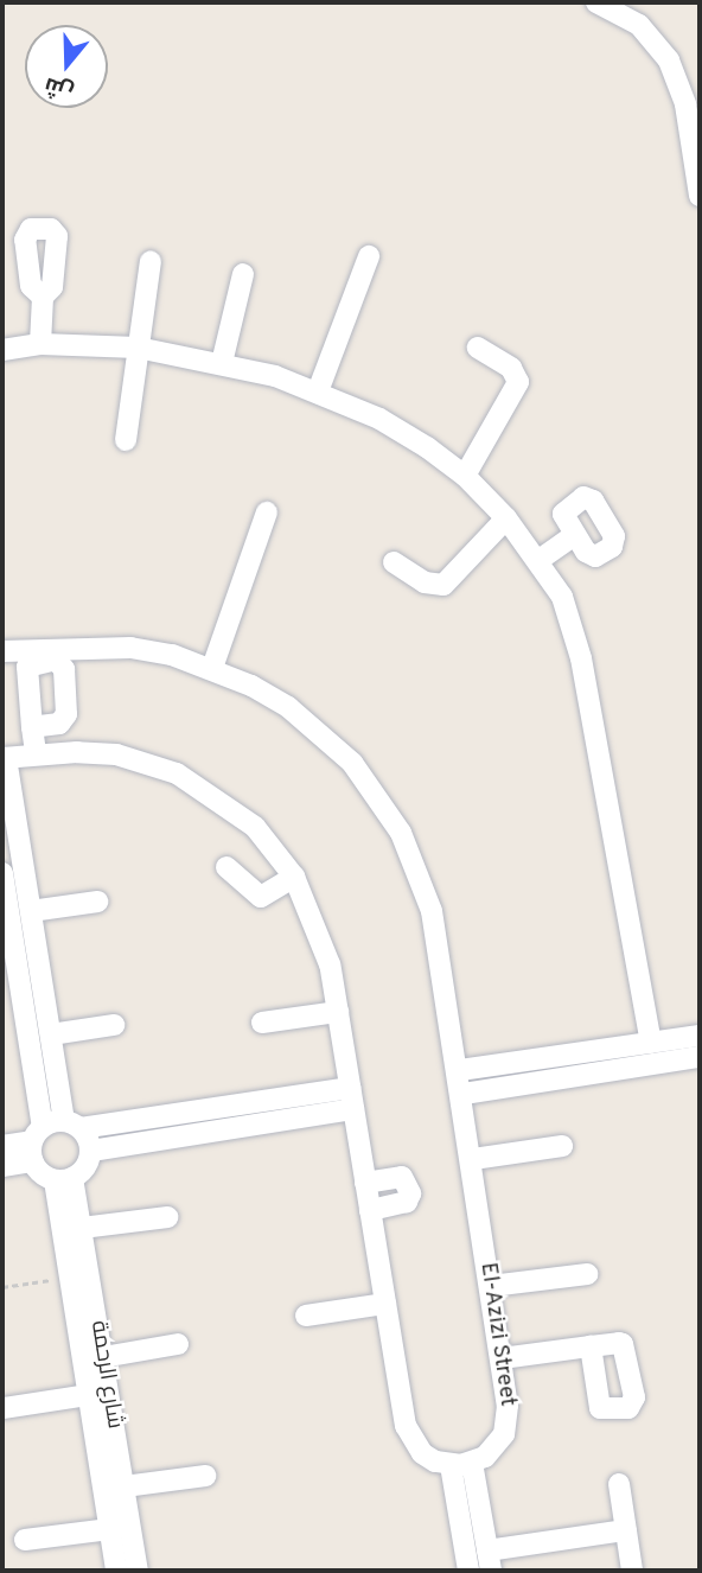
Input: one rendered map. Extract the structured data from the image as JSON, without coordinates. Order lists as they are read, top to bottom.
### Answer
{
  "streets": {
    "street": ["El-Azizi Street", "شارع الرحمة"]
  },
  "north": "bottom"
}
